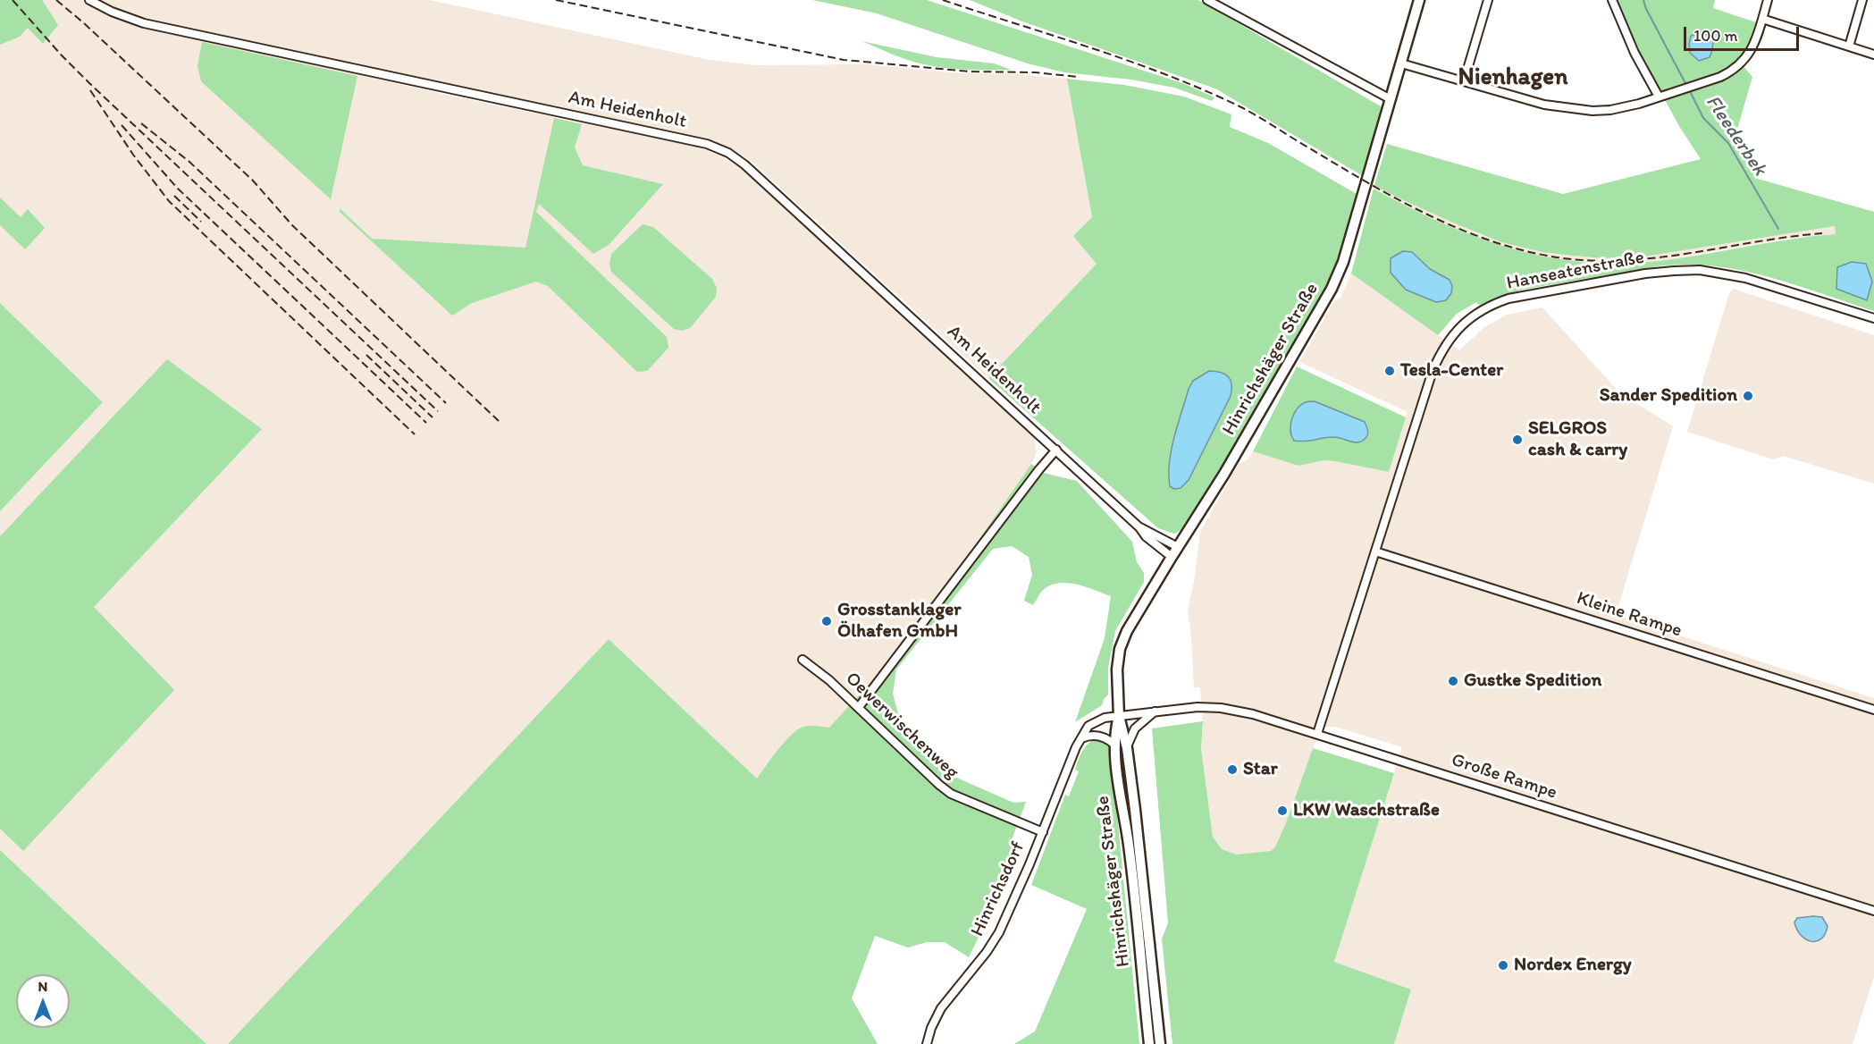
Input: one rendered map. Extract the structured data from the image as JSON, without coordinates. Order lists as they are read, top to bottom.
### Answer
{
  "streets": {
    "main road": ["Hinrichshäger Straße"],
    "street": [
      "Am Heidenholt",
      "Hanseatenstraße",
      "Kleine Rampe",
      "Oewerwischenweg",
      "Große Rampe",
      "Hinrichsdorf"
    ]
  },
  "crossings": [
    ["Am Heidenholt", "Hinrichshäger Straße"],
    ["Hanseatenstraße", "Kleine Rampe"],
    ["Hanseatenstraße", "Große Rampe"],
    ["Hinrichshäger Straße", "Große Rampe"],
    ["Hinrichshäger Straße", "Hinrichsdorf"],
    ["Oewerwischenweg", "Hinrichsdorf"],
    ["Große Rampe", "Hinrichsdorf"]
  ],
  "districts": ["Nienhagen"],
  "water": ["Fleederbek"],
  "places": [
    "Tesla-Center",
    "Sander Spedition",
    "SELGROS cash & carry",
    "Grosstanklager Ölhafen GmbH",
    "Gustke Spedition",
    "Star",
    "LKW Waschstraße",
    "Nordex Energy"
  ],
  "scale_bar": "100 m",
  "north": "top"
}
